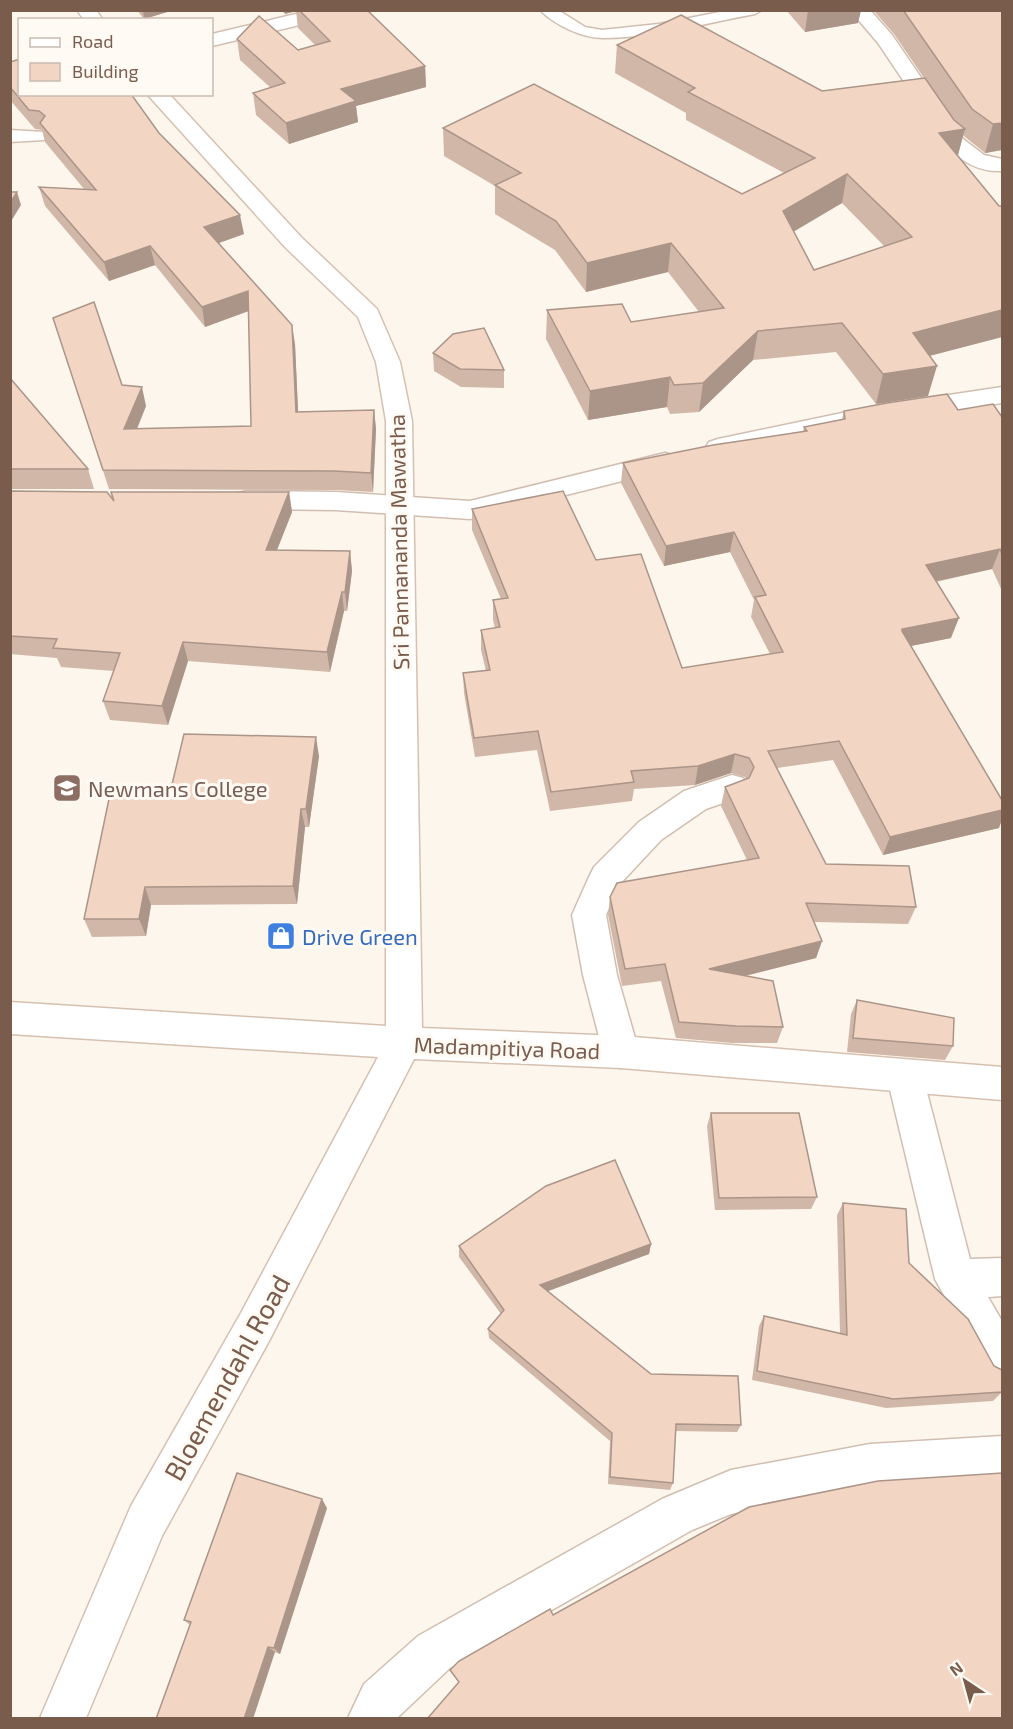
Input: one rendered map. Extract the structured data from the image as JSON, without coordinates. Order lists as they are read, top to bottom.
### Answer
{
  "streets": {
    "main road": ["Sri Pannananda Mawatha", "Madampitiya Road", "Bloemendahl Road"]
  },
  "crossings": [
    ["Sri Pannananda Mawatha", "Madampitiya Road"],
    ["Sri Pannananda Mawatha", "Bloemendahl Road"],
    ["Madampitiya Road", "Bloemendahl Road"]
  ],
  "places": {
    "school or university": ["Newmans College"],
    "shop": ["Drive Green"]
  },
  "legend": ["Road", "Building"],
  "north": "top left"
}
